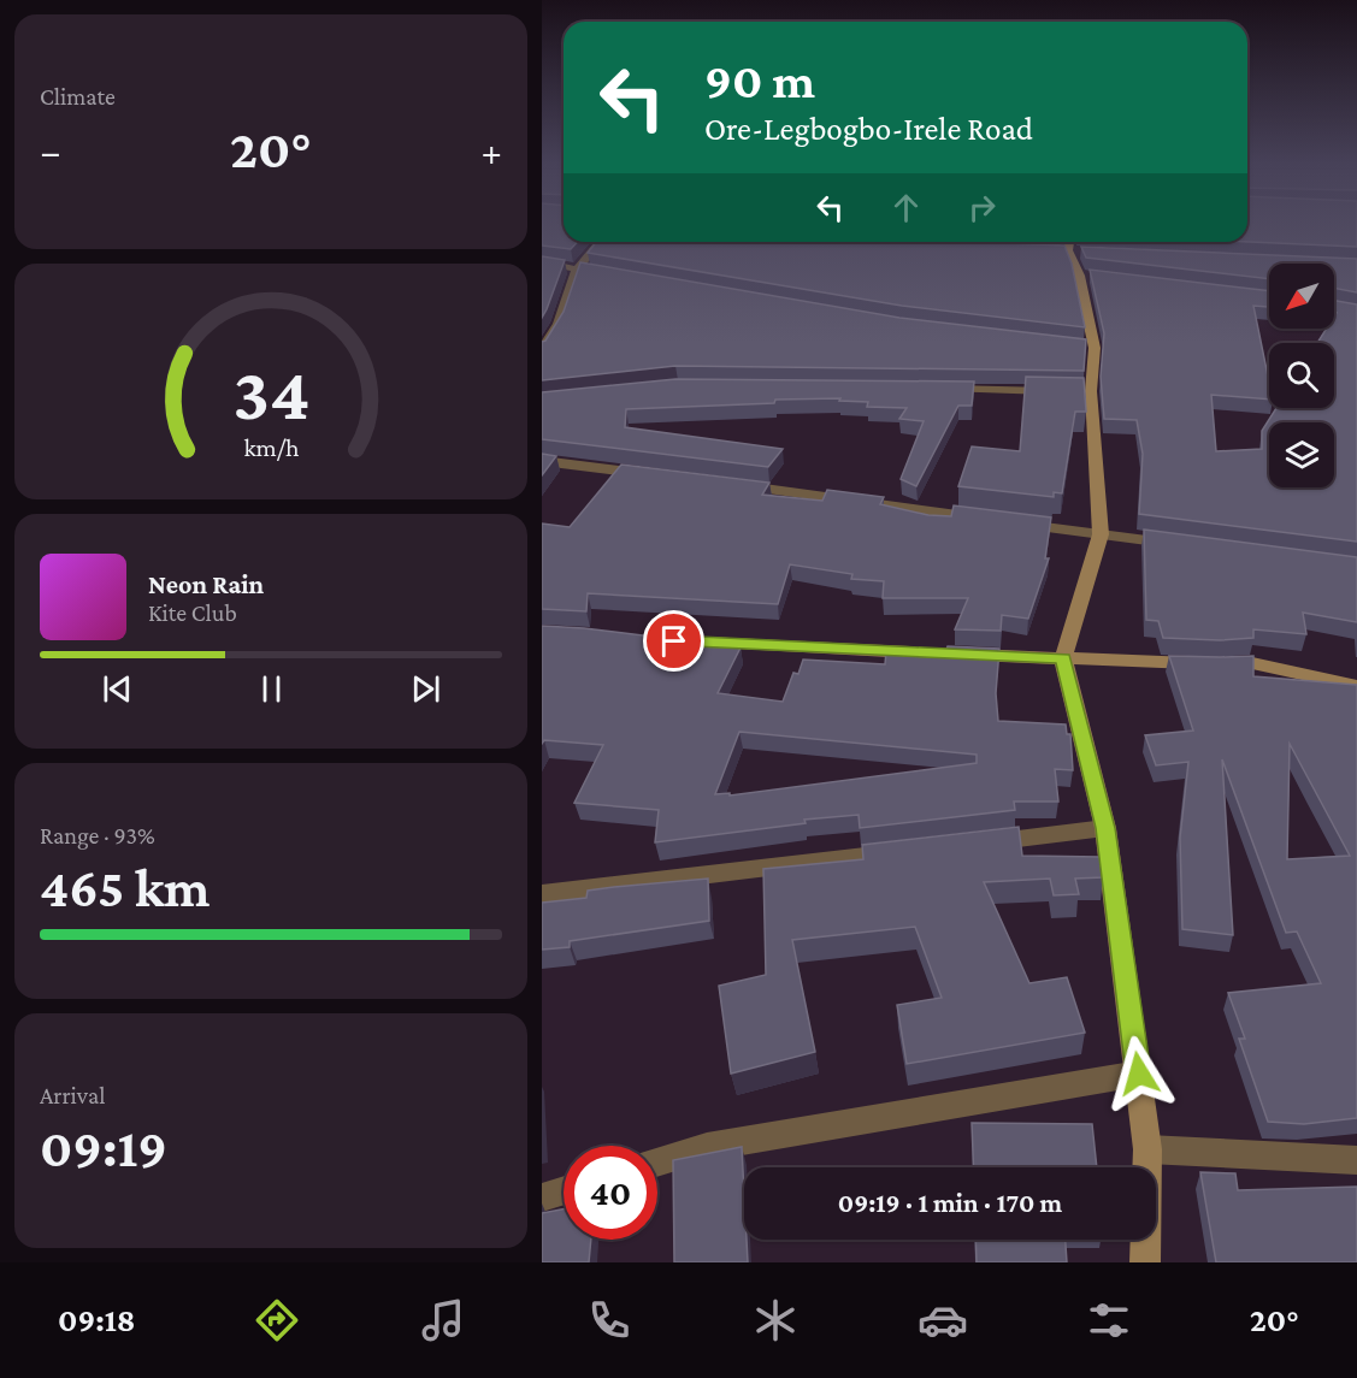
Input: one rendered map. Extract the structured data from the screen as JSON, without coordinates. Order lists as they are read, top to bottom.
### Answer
{
  "north": "bottom left",
  "page": {
    "tile": [
      "Climate",
      ["Range · 93%", "465 km"],
      ["Arrival", "09:19"]
    ],
    "turn": ["90 m", "Ore-Legbogbo-Irele Road"],
    "heat": ["−", "20°", "+"],
    "song": ["Neon Rain", "Kite Club"],
    "limit": "40",
    "trip": "09:19 · 1 min · 170 m",
    "tabs": ["09:18", "20°"],
    "gauge": ["34", "km/h"]
  }
}
